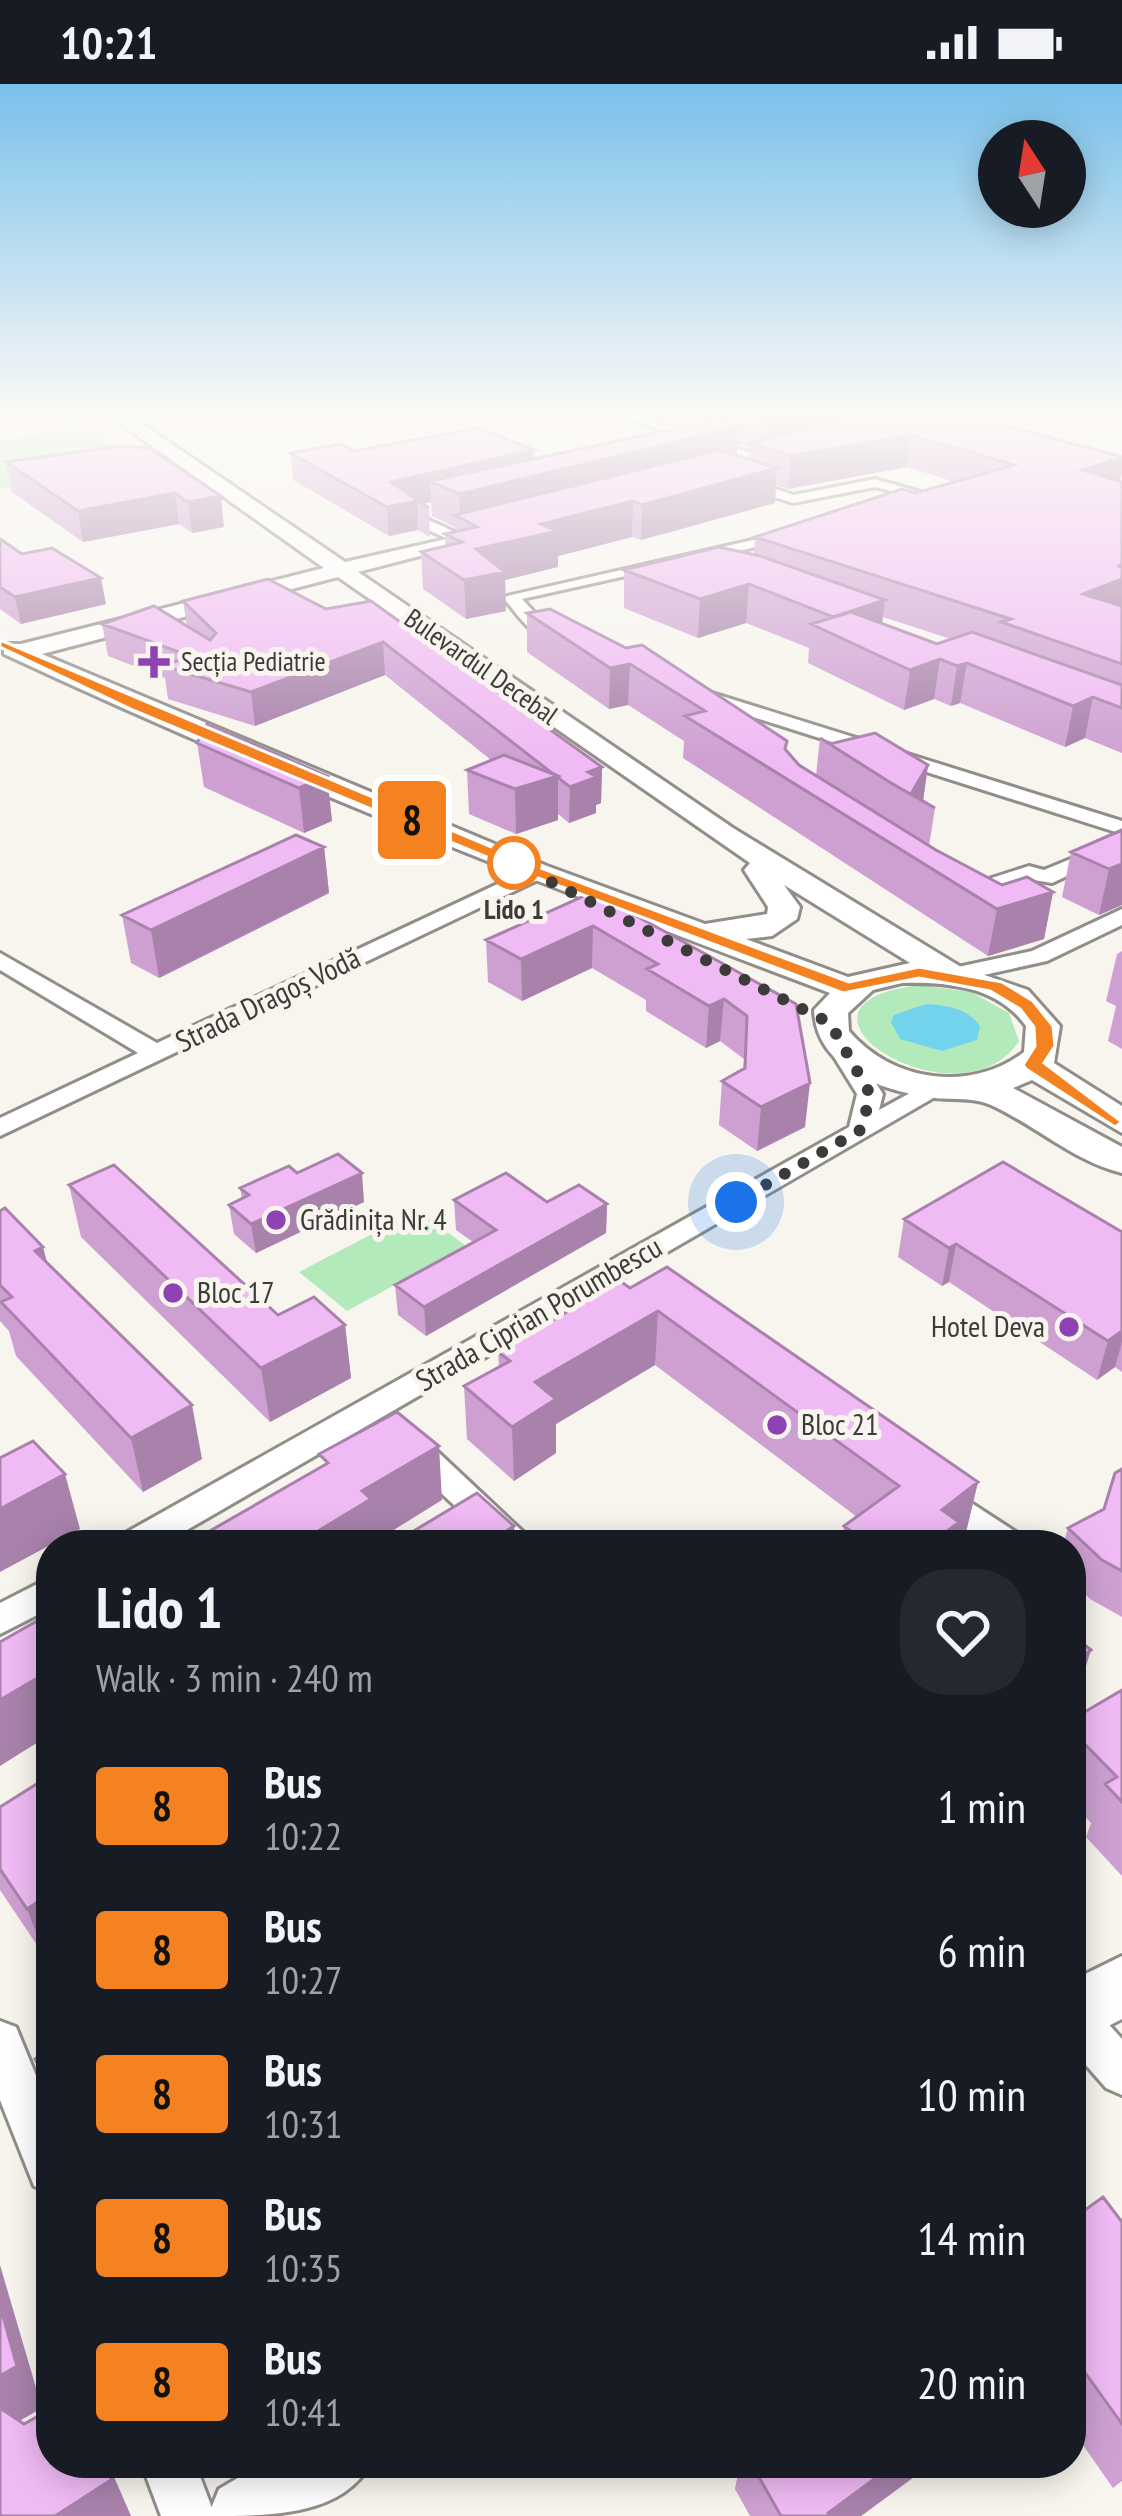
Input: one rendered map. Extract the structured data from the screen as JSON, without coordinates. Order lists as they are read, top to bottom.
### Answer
{
  "streets": {
    "street": ["Bulevardul Decebal", "Strada Dragoș Vodă", "Strada Ciprian Porumbescu"]
  },
  "places": {
    "health": ["Secția Pediatrie"],
    "other": [
      "Lido 1",
      "Grădinița Nr. 4",
      "Bloc 17",
      "Hotel Deva",
      "Bloc 21"
    ]
  },
  "lines": ["bus line 8"],
  "north": "top",
  "page": {
    "status": "10:21",
    "on_map": "8",
    "heading": ["Lido 1", "Walk · 3 min · 240 m"],
    "list": [
      {
        "mark": "8",
        "name": "Bus",
        "note": "10:22",
        "value": "1 min"
      },
      {
        "mark": "8",
        "name": "Bus",
        "note": "10:27",
        "value": "6 min"
      },
      {
        "mark": "8",
        "name": "Bus",
        "note": "10:31",
        "value": "10 min"
      },
      {
        "mark": "8",
        "name": "Bus",
        "note": "10:35",
        "value": "14 min"
      },
      {
        "mark": "8",
        "name": "Bus",
        "note": "10:41",
        "value": "20 min"
      }
    ]
  }
}
